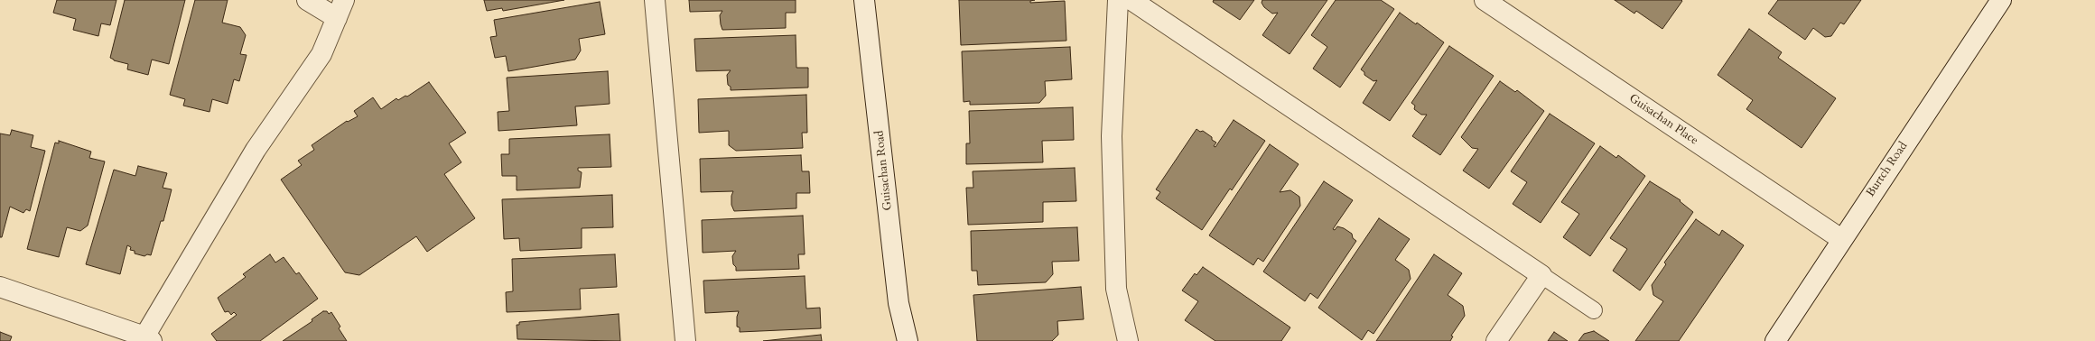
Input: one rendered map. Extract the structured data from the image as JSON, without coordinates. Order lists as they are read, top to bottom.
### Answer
{
  "streets": {
    "street": ["Guisachan Place", "Burtch Road", "Guisachan Road"]
  },
  "crossings": [
    ["Guisachan Place", "Burtch Road"]
  ]
}
